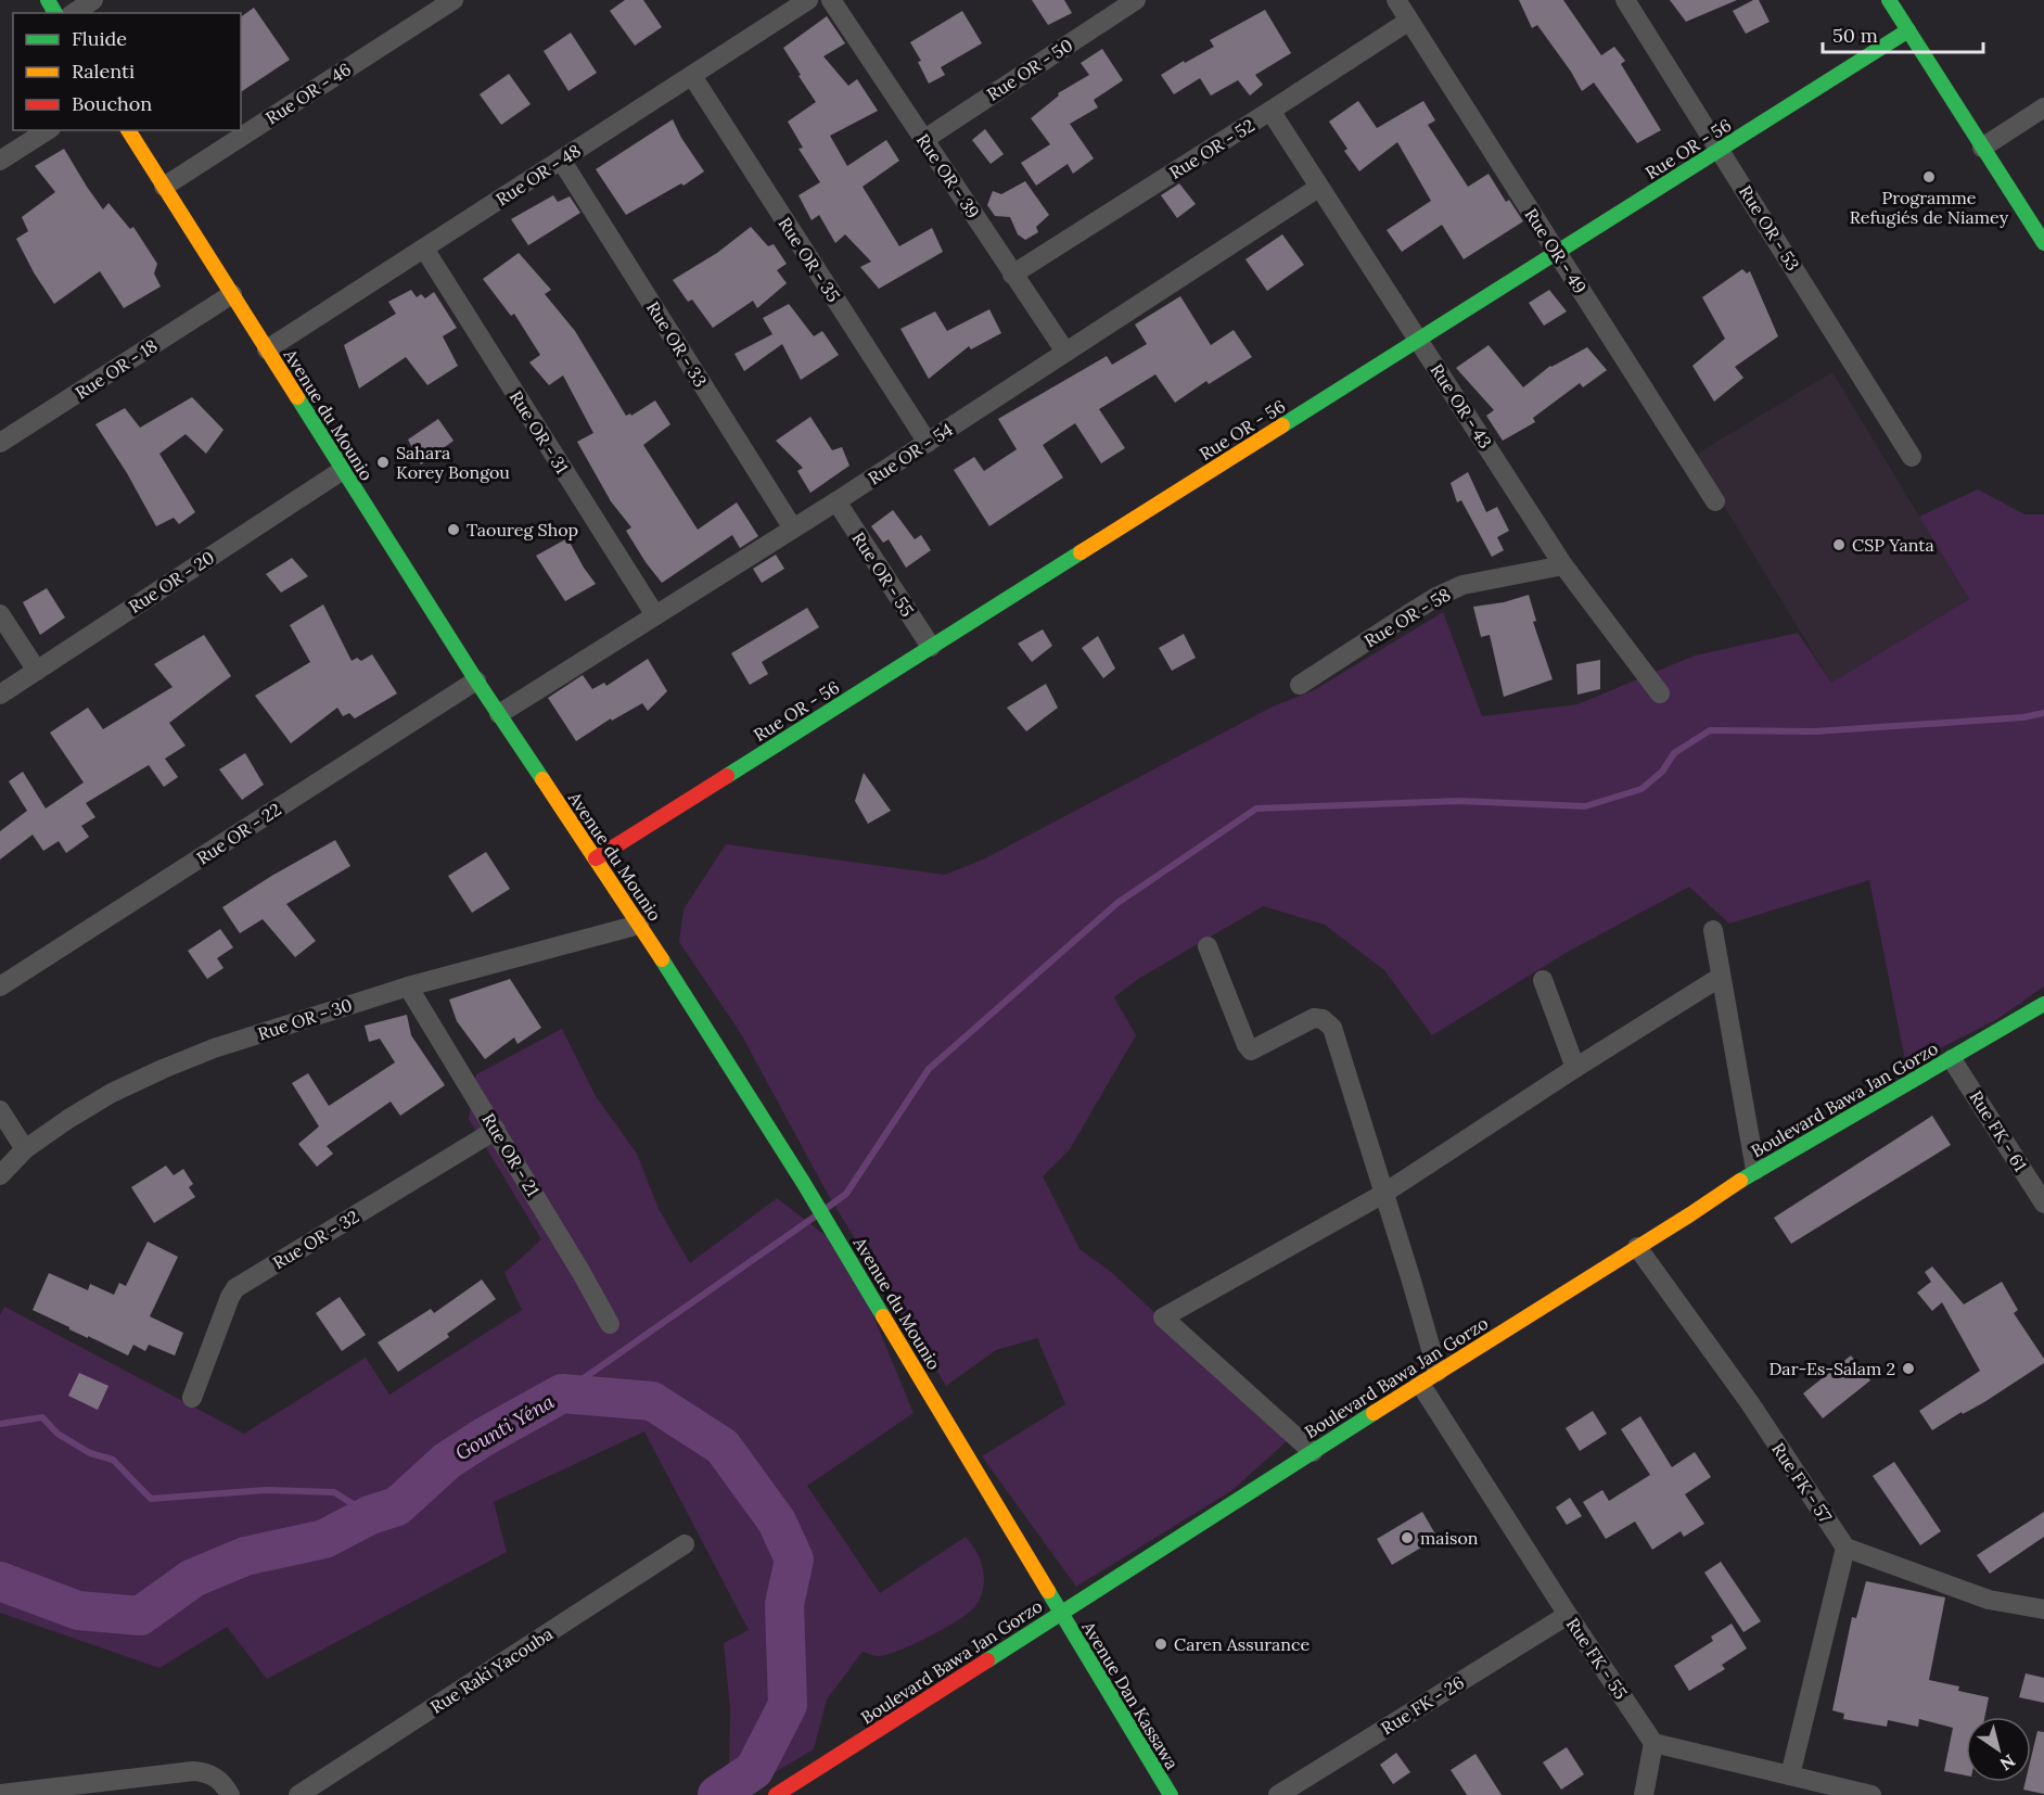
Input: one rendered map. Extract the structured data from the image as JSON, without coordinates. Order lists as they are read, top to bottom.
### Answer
{
  "streets": {
    "street": [
      "Rue OR - 50",
      "Rue OR - 46",
      "Rue OR - 52",
      "Rue OR - 56",
      "Rue OR - 48",
      "Rue OR - 39",
      "Rue OR - 53",
      "Rue OR - 49",
      "Rue OR - 35",
      "Rue OR - 33",
      "Rue OR - 18",
      "Rue OR - 43",
      "Avenue du Mounio",
      "Rue OR - 31",
      "Rue OR - 54",
      "Rue OR - 55",
      "Rue OR - 20",
      "Rue OR - 58",
      "Rue OR - 22",
      "Rue OR - 30",
      "Boulevard Bawa Jan Gorzo",
      "Rue FK - 61",
      "Rue OR - 21",
      "Rue OR - 32",
      "Rue FK - 57",
      "Rue FK - 55",
      "Rue Raki Yacouba",
      "Avenue Dan Kassawa",
      "Rue FK - 26"
    ]
  },
  "crossings": [
    ["Rue OR - 50", "Rue OR - 39"],
    ["Rue OR - 46", "Avenue du Mounio"],
    ["Rue OR - 52", "Rue OR - 39"],
    ["Rue OR - 52", "Rue OR - 49"],
    ["Rue OR - 52", "Rue OR - 43"],
    ["Rue OR - 56", "Rue OR - 53"],
    ["Rue OR - 56", "Rue OR - 49"],
    ["Rue OR - 56", "Rue OR - 43"],
    ["Rue OR - 56", "Avenue du Mounio"],
    ["Rue OR - 56", "Rue OR - 55"],
    ["Rue OR - 48", "Rue OR - 35"],
    ["Rue OR - 48", "Rue OR - 33"],
    ["Rue OR - 48", "Avenue du Mounio"],
    ["Rue OR - 48", "Rue OR - 31"],
    ["Rue OR - 39", "Rue OR - 54"],
    ["Rue OR - 35", "Rue OR - 54"],
    ["Rue OR - 33", "Rue OR - 54"],
    ["Rue OR - 18", "Avenue du Mounio"],
    ["Rue OR - 43", "Rue OR - 54"],
    ["Rue OR - 43", "Rue OR - 58"],
    ["Avenue du Mounio", "Rue OR - 54"],
    ["Avenue du Mounio", "Rue OR - 20"],
    ["Avenue du Mounio", "Rue OR - 22"],
    ["Avenue du Mounio", "Rue OR - 30"],
    ["Avenue du Mounio", "Boulevard Bawa Jan Gorzo"],
    ["Avenue du Mounio", "Avenue Dan Kassawa"],
    ["Rue OR - 31", "Rue OR - 54"],
    ["Rue OR - 54", "Rue OR - 55"],
    ["Rue OR - 30", "Rue OR - 21"],
    ["Boulevard Bawa Jan Gorzo", "Rue FK - 61"],
    ["Boulevard Bawa Jan Gorzo", "Rue FK - 57"],
    ["Boulevard Bawa Jan Gorzo", "Rue FK - 55"],
    ["Boulevard Bawa Jan Gorzo", "Avenue Dan Kassawa"],
    ["Rue OR - 21", "Rue OR - 32"],
    ["Rue FK - 55", "Rue FK - 26"]
  ],
  "water": ["Gounti Yéna"],
  "places": [
    "Programme Refugiés de Niamey",
    "Sahara Korey Bongou",
    "Taoureg Shop",
    "CSP Yanta",
    "Dar-Es-Salam 2",
    "maison",
    "Caren Assurance"
  ],
  "legend": ["Fluide", "Ralenti", "Bouchon"],
  "scale_bar": "50 m",
  "north": "bottom right"
}
